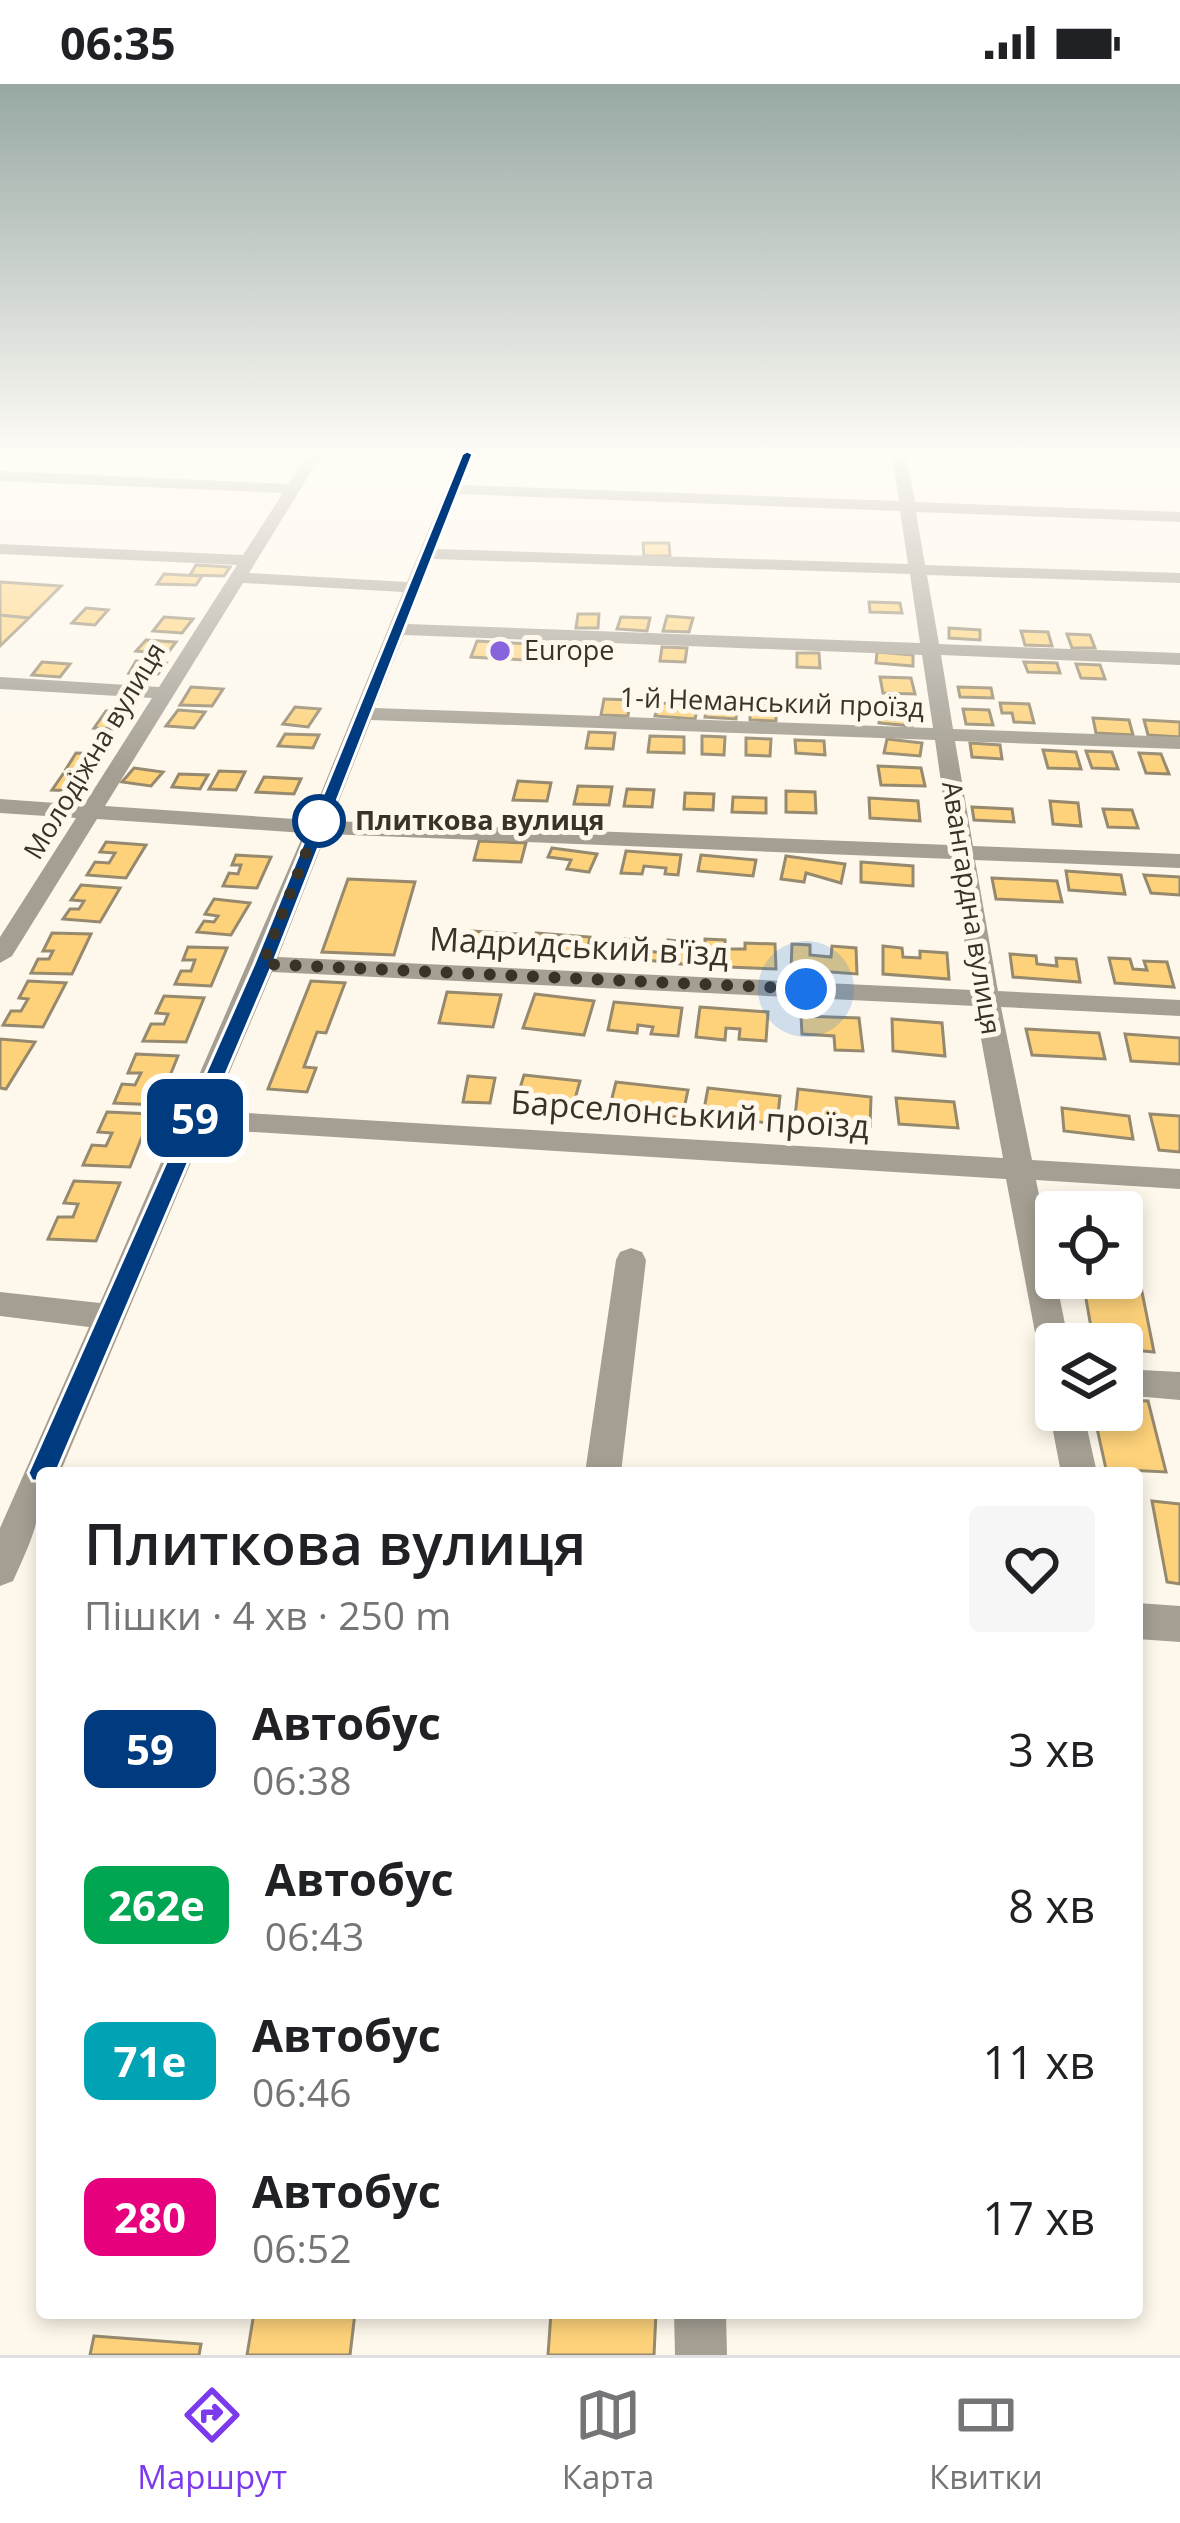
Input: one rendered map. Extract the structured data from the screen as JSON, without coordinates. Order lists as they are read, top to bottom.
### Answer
{
  "streets": {
    "street": [
      "1-й Неманський проїзд",
      "Молодіжна вулиця",
      "Авангардна вулиця",
      "Мадридський в'їзд",
      "Барселонський проїзд"
    ]
  },
  "crossings": [
    ["1-й Неманський проїзд", "Авангардна вулиця"],
    ["Авангардна вулиця", "Мадридський в'їзд"],
    ["Авангардна вулиця", "Барселонський проїзд"]
  ],
  "places": ["Europe", "Плиткова вулиця"],
  "lines": ["bus line 59"],
  "page": {
    "status": "06:35",
    "on_map": "59",
    "heading": ["Плиткова вулиця", "Пішки · 4 хв · 250 m"],
    "list": [
      {
        "mark": "59",
        "name": "Автобус",
        "note": "06:38",
        "value": "3 хв"
      },
      {
        "mark": "262е",
        "name": "Автобус",
        "note": "06:43",
        "value": "8 хв"
      },
      {
        "mark": "71е",
        "name": "Автобус",
        "note": "06:46",
        "value": "11 хв"
      },
      {
        "mark": "280",
        "name": "Автобус",
        "note": "06:52",
        "value": "17 хв"
      }
    ],
    "tabs": ["Маршрут", "Карта", "Квитки"]
  }
}
